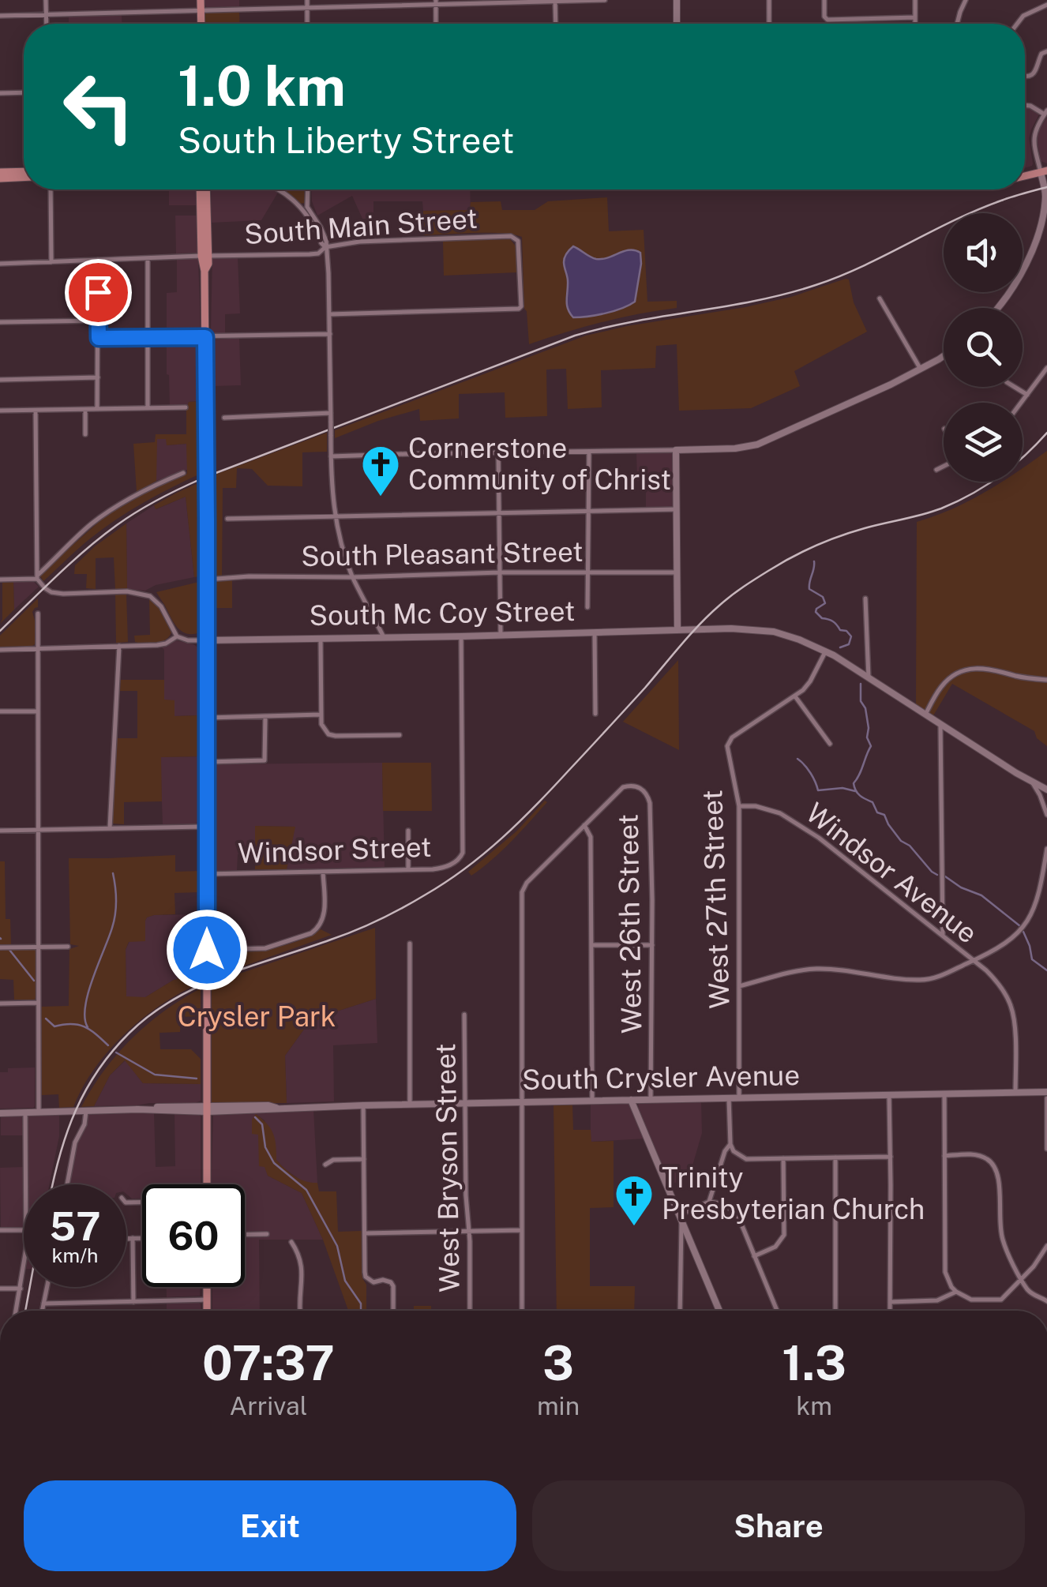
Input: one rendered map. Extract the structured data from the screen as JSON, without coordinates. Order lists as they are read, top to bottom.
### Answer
{
  "streets": {
    "street": [
      "South Main Street",
      "South Pleasant Street",
      "South Mc Coy Street",
      "Windsor Street",
      "Windsor Avenue",
      "West 27th Street",
      "West 26th Street",
      "South Crysler Avenue",
      "West Bryson Street"
    ]
  },
  "crossings": [
    ["South Mc Coy Street", "Windsor Street"],
    ["South Mc Coy Street", "West 27th Street"],
    ["Windsor Avenue", "West 27th Street"],
    ["Windsor Avenue", "South Crysler Avenue"],
    ["West 27th Street", "South Crysler Avenue"],
    ["West 26th Street", "South Crysler Avenue"],
    ["South Crysler Avenue", "West Bryson Street"]
  ],
  "parks": ["Crysler Park"],
  "places": {
    "church": ["Cornerstone Community of Christ", "Trinity Presbyterian Church"]
  },
  "page": {
    "turn": ["1.0 km", "South Liberty Street"],
    "speed": "57 km/h",
    "limit": "60",
    "eta": [
      "07:37",
      "Arrival",
      "3",
      "min",
      "1.3",
      "km"
    ],
    "buttons": ["Exit", "Share"]
  }
}
